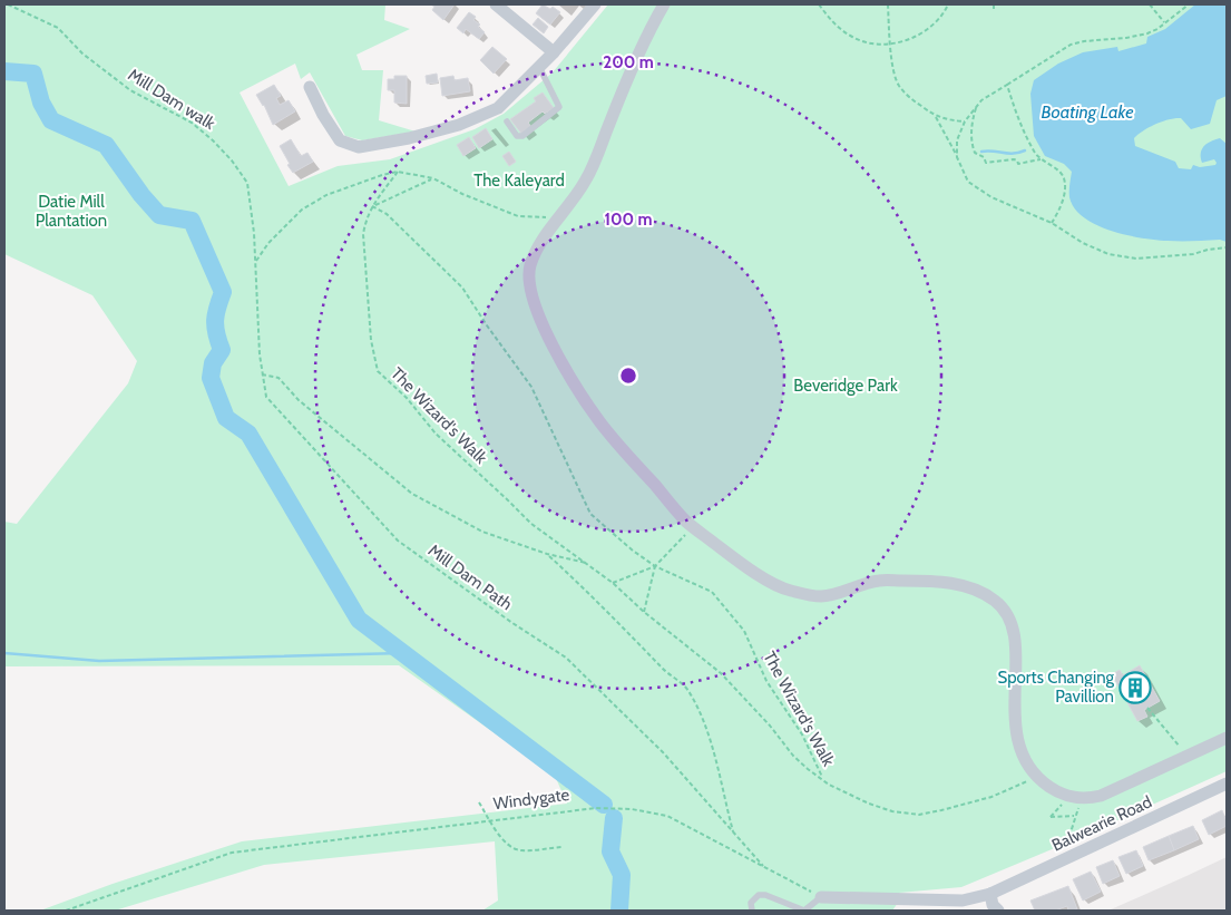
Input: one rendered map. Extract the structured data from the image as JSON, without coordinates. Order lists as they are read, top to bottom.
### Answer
{
  "streets": {
    "street": ["Balwearie Road"],
    "path": [
      "Mill Dam walk",
      "The Wizard's Walk",
      "Mill Dam Path",
      "Windygate"
    ]
  },
  "crossings": [
    ["Mill Dam walk", "Mill Dam Path"],
    ["Mill Dam Path", "Windygate"]
  ],
  "water": ["Boating Lake"],
  "parks": ["The Kaleyard", "Datie Mill Plantation", "Beveridge Park"],
  "places": {
    "building": ["Sports Changing Pavillion"]
  },
  "rings": ["200 m", "100 m"]
}
